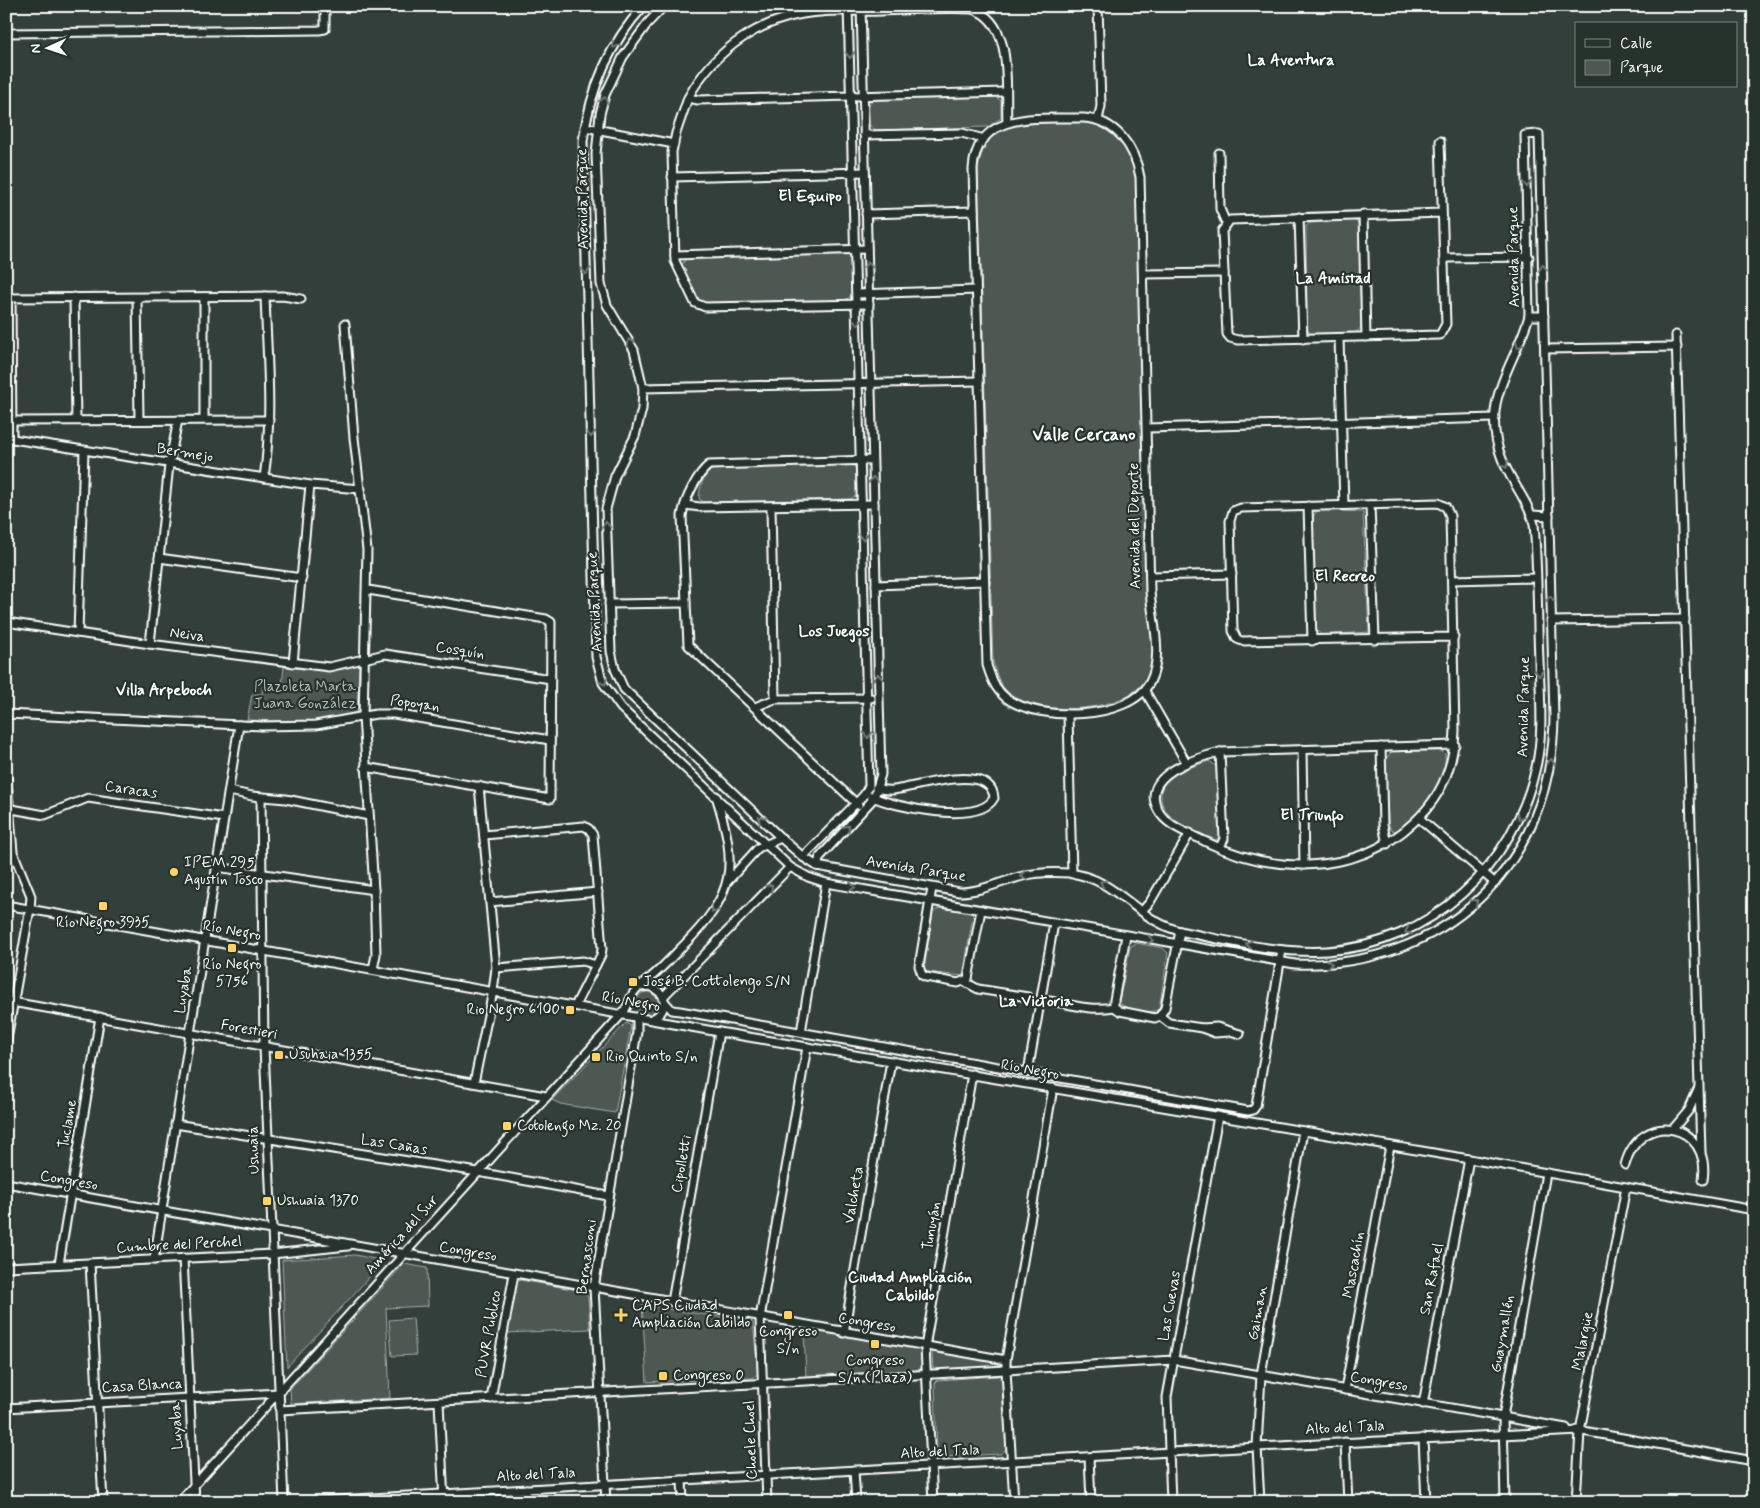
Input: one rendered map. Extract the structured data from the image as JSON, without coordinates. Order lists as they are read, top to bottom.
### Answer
{
  "streets": {
    "street": [
      "Avenida Parque",
      "Bermejo",
      "Avenida del Deporte",
      "Neiva",
      "Cosquín",
      "Popoyan",
      "Caracas",
      "Río Negro",
      "Luyaba",
      "Forestieri",
      "Tuclame",
      "Las Cañas",
      "Ushuaia",
      "Cipolletti",
      "Congreso",
      "Valcheta",
      "Tunuyán",
      "América del Sur",
      "Cumbre del Perchel",
      "Bernasconi",
      "Mascachín",
      "San Rafael",
      "Las Cuevas",
      "Gaiman",
      "PUVR Publico",
      "Guaymallén",
      "Malargüe",
      "Casa Blanca",
      "Alto del Tala",
      "Choele Choel"
    ]
  },
  "crossings": [
    ["Avenida Parque", "Río Negro"],
    ["Neiva", "Cosquín"],
    ["Popoyan", "Luyaba"],
    ["Caracas", "Luyaba"],
    ["Río Negro", "Luyaba"],
    ["Río Negro", "Ushuaia"],
    ["Río Negro", "Cipolletti"],
    ["Río Negro", "Valcheta"],
    ["Río Negro", "Tunuyán"],
    ["Río Negro", "América del Sur"],
    ["Río Negro", "Bernasconi"],
    ["Río Negro", "Mascachín"],
    ["Río Negro", "San Rafael"],
    ["Río Negro", "Las Cuevas"],
    ["Río Negro", "Gaiman"],
    ["Río Negro", "Guaymallén"],
    ["Río Negro", "Malargüe"],
    ["Río Negro", "Choele Choel"],
    ["Luyaba", "Forestieri"],
    ["Luyaba", "Las Cañas"],
    ["Luyaba", "Congreso"],
    ["Luyaba", "América del Sur"],
    ["Luyaba", "Cumbre del Perchel"],
    ["Luyaba", "Casa Blanca"],
    ["Forestieri", "Tuclame"],
    ["Forestieri", "Ushuaia"],
    ["Forestieri", "América del Sur"],
    ["Tuclame", "Congreso"],
    ["Tuclame", "Cumbre del Perchel"],
    ["Las Cañas", "Ushuaia"],
    ["Las Cañas", "América del Sur"],
    ["Las Cañas", "Bernasconi"],
    ["Ushuaia", "Congreso"],
    ["Ushuaia", "América del Sur"],
    ["Ushuaia", "Cumbre del Perchel"],
    ["Ushuaia", "Casa Blanca"],
    ["Cipolletti", "Congreso"],
    ["Congreso", "Valcheta"],
    ["Congreso", "Tunuyán"],
    ["Congreso", "América del Sur"],
    ["Congreso", "Cumbre del Perchel"],
    ["Congreso", "Bernasconi"],
    ["Congreso", "Mascachín"],
    ["Congreso", "San Rafael"],
    ["Congreso", "Las Cuevas"],
    ["Congreso", "Gaiman"],
    ["Congreso", "PUVR Publico"],
    ["Congreso", "Guaymallén"],
    ["Congreso", "Malargüe"],
    ["Congreso", "Alto del Tala"],
    ["Congreso", "Choele Choel"],
    ["Tunuyán", "Alto del Tala"],
    ["América del Sur", "Bernasconi"],
    ["América del Sur", "Casa Blanca"],
    ["Bernasconi", "Alto del Tala"],
    ["Las Cuevas", "Alto del Tala"],
    ["Gaiman", "Alto del Tala"],
    ["Guaymallén", "Alto del Tala"],
    ["Malargüe", "Alto del Tala"],
    ["Alto del Tala", "Choele Choel"]
  ],
  "districts": [
    "La Aventura",
    "El Equipo",
    "La Amistad",
    "Valle Cercano",
    "El Recreo",
    "Los Juegos",
    "Villa Arpeboch",
    "El Triunfo",
    "La Victoria",
    "Ciudad Ampliación Cabildo"
  ],
  "parks": ["Plazoleta Marta Juana González"],
  "places": {
    "other": ["IPEM 295 Agustín Tosco"],
    "transit": [
      "Río Negro 3935",
      "Río Negro 5756",
      "José B. Cottolengo S/N",
      "Rio Negro 6100",
      "Usuhaia 1355",
      "Rio Quinto S/n",
      "Cotolengo Mz. 20",
      "Ushuaia 1370",
      "Congreso S/n",
      "Congreso S/n (Plaza)",
      "Congreso 0"
    ],
    "health": ["CAPS Ciudad Ampliación Cabildo"]
  },
  "legend": ["Calle", "Parque"],
  "north": "left"
}
